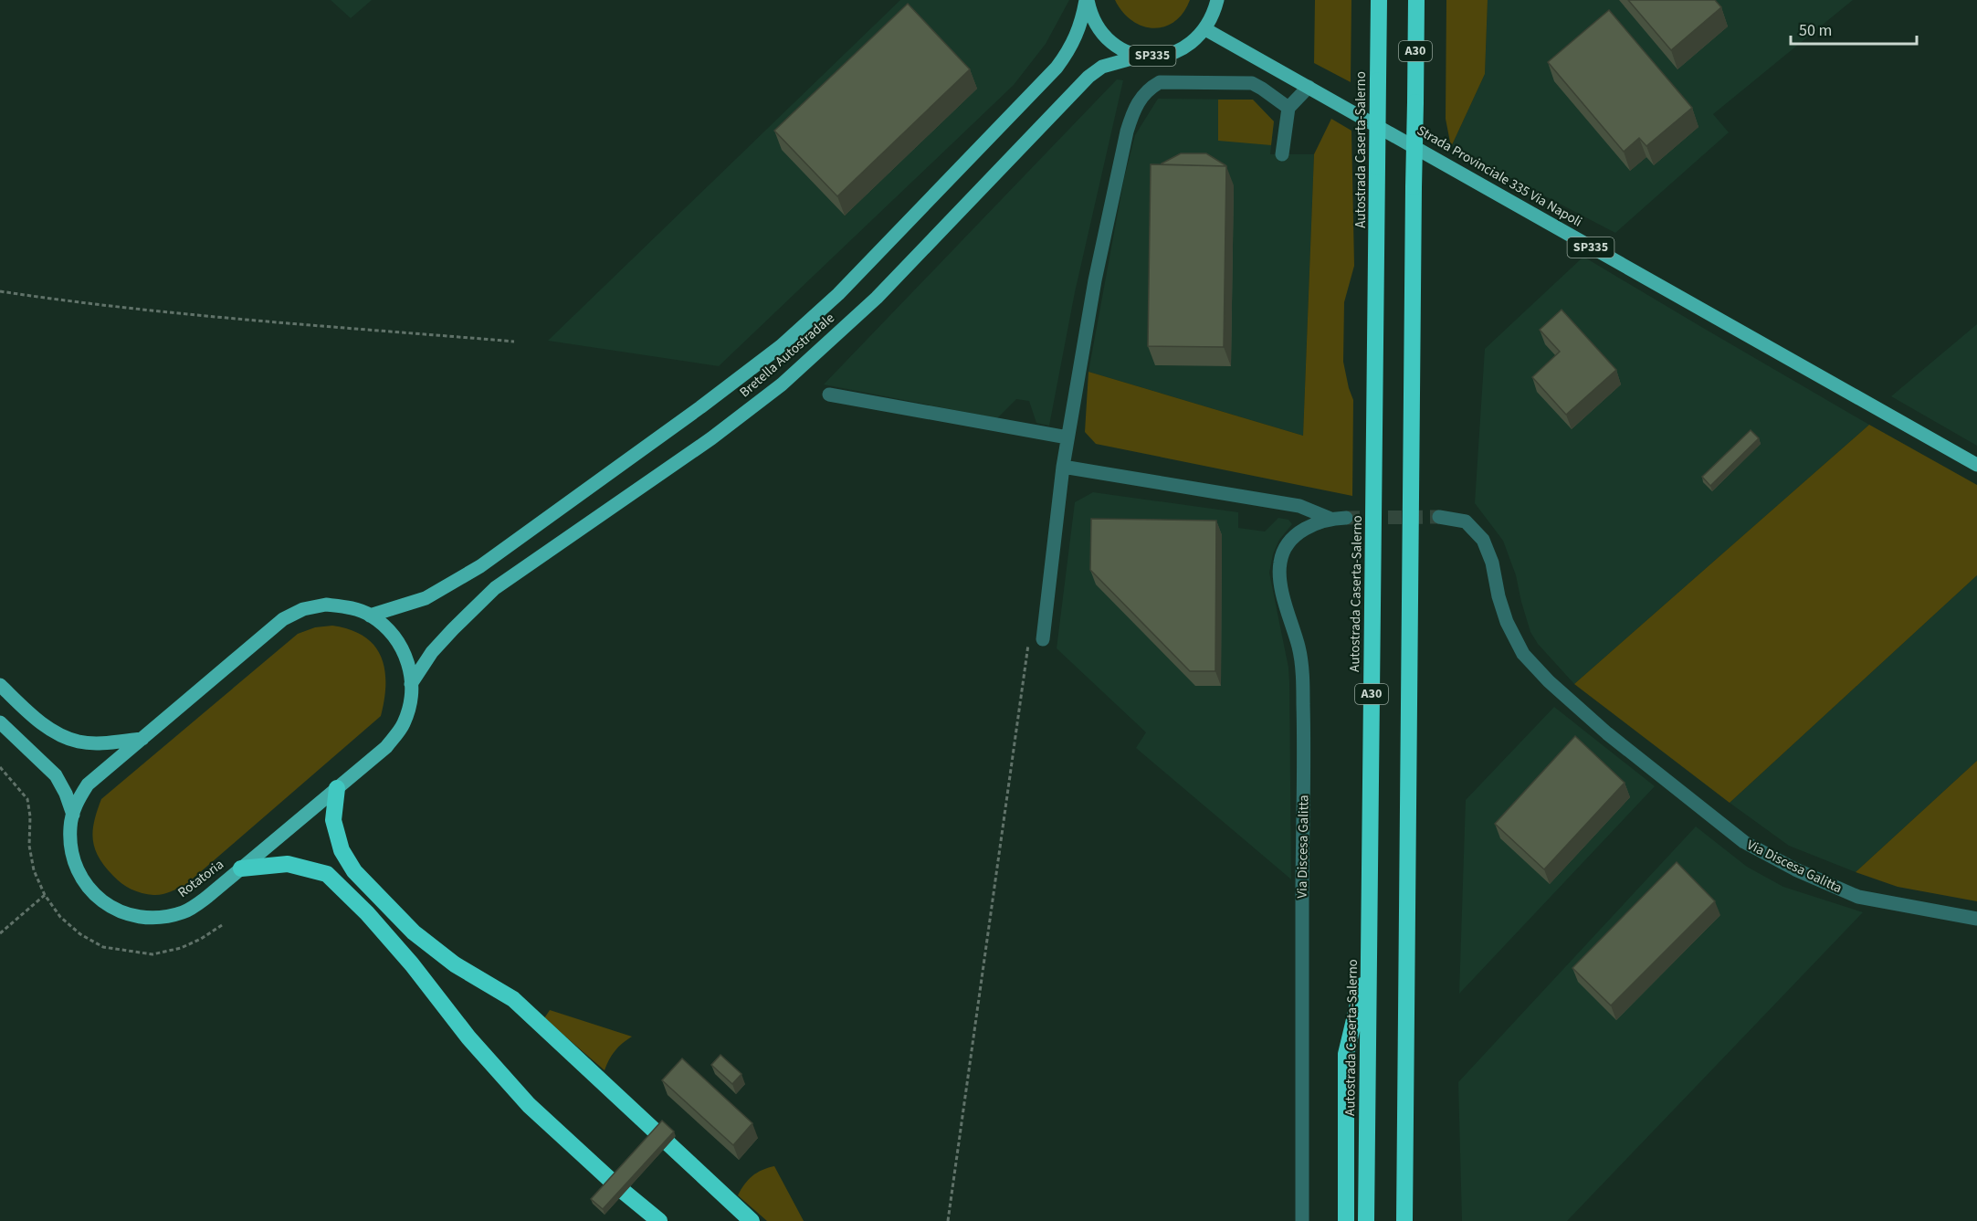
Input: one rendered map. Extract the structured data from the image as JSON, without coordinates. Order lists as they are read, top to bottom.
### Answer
{
  "streets": {
    "highway": ["A30", "Autostrada Caserta-Salerno"],
    "main road": [
      "SP335",
      "Strada Provinciale 335 Via Napoli",
      "Bretella Autostradale",
      "Rotatoria"
    ],
    "street": ["Via Discesa Galitta"]
  },
  "crossings": [
    ["SP335", "Strada Provinciale 335 Via Napoli"],
    ["SP335", "Bretella Autostradale"],
    ["Bretella Autostradale", "Rotatoria"]
  ],
  "scale_bar": "50 m"
}
